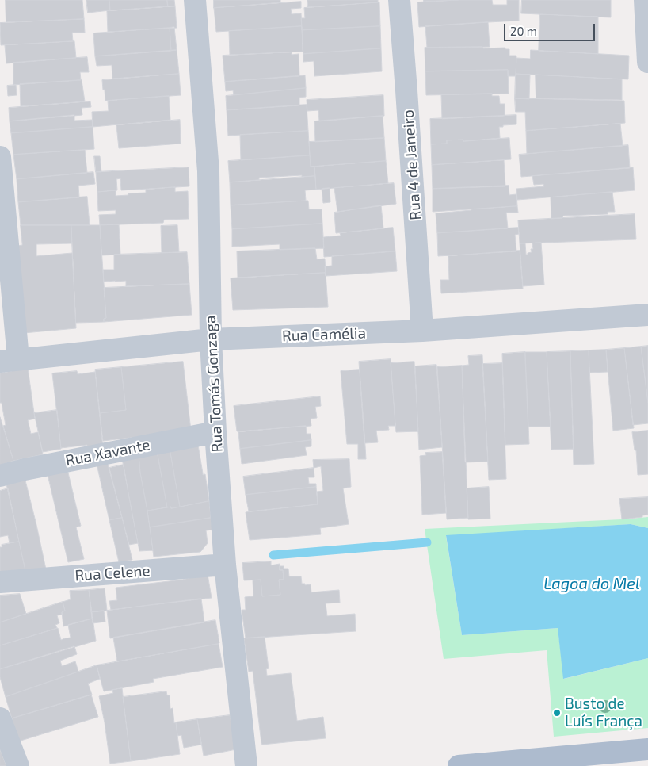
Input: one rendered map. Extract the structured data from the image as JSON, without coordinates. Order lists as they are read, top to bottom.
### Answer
{
  "streets": {
    "street": [
      "Rua 4 de Janeiro",
      "Rua Camélia",
      "Rua Tomás Gonzaga",
      "Rua Xavante",
      "Rua Celene"
    ]
  },
  "crossings": [
    ["Rua 4 de Janeiro", "Rua Camélia"],
    ["Rua Camélia", "Rua Tomás Gonzaga"],
    ["Rua Tomás Gonzaga", "Rua Xavante"],
    ["Rua Tomás Gonzaga", "Rua Celene"]
  ],
  "water": ["Lagoa do Mel"],
  "places": ["Busto de Luís França"],
  "scale_bar": "20 m"
}
